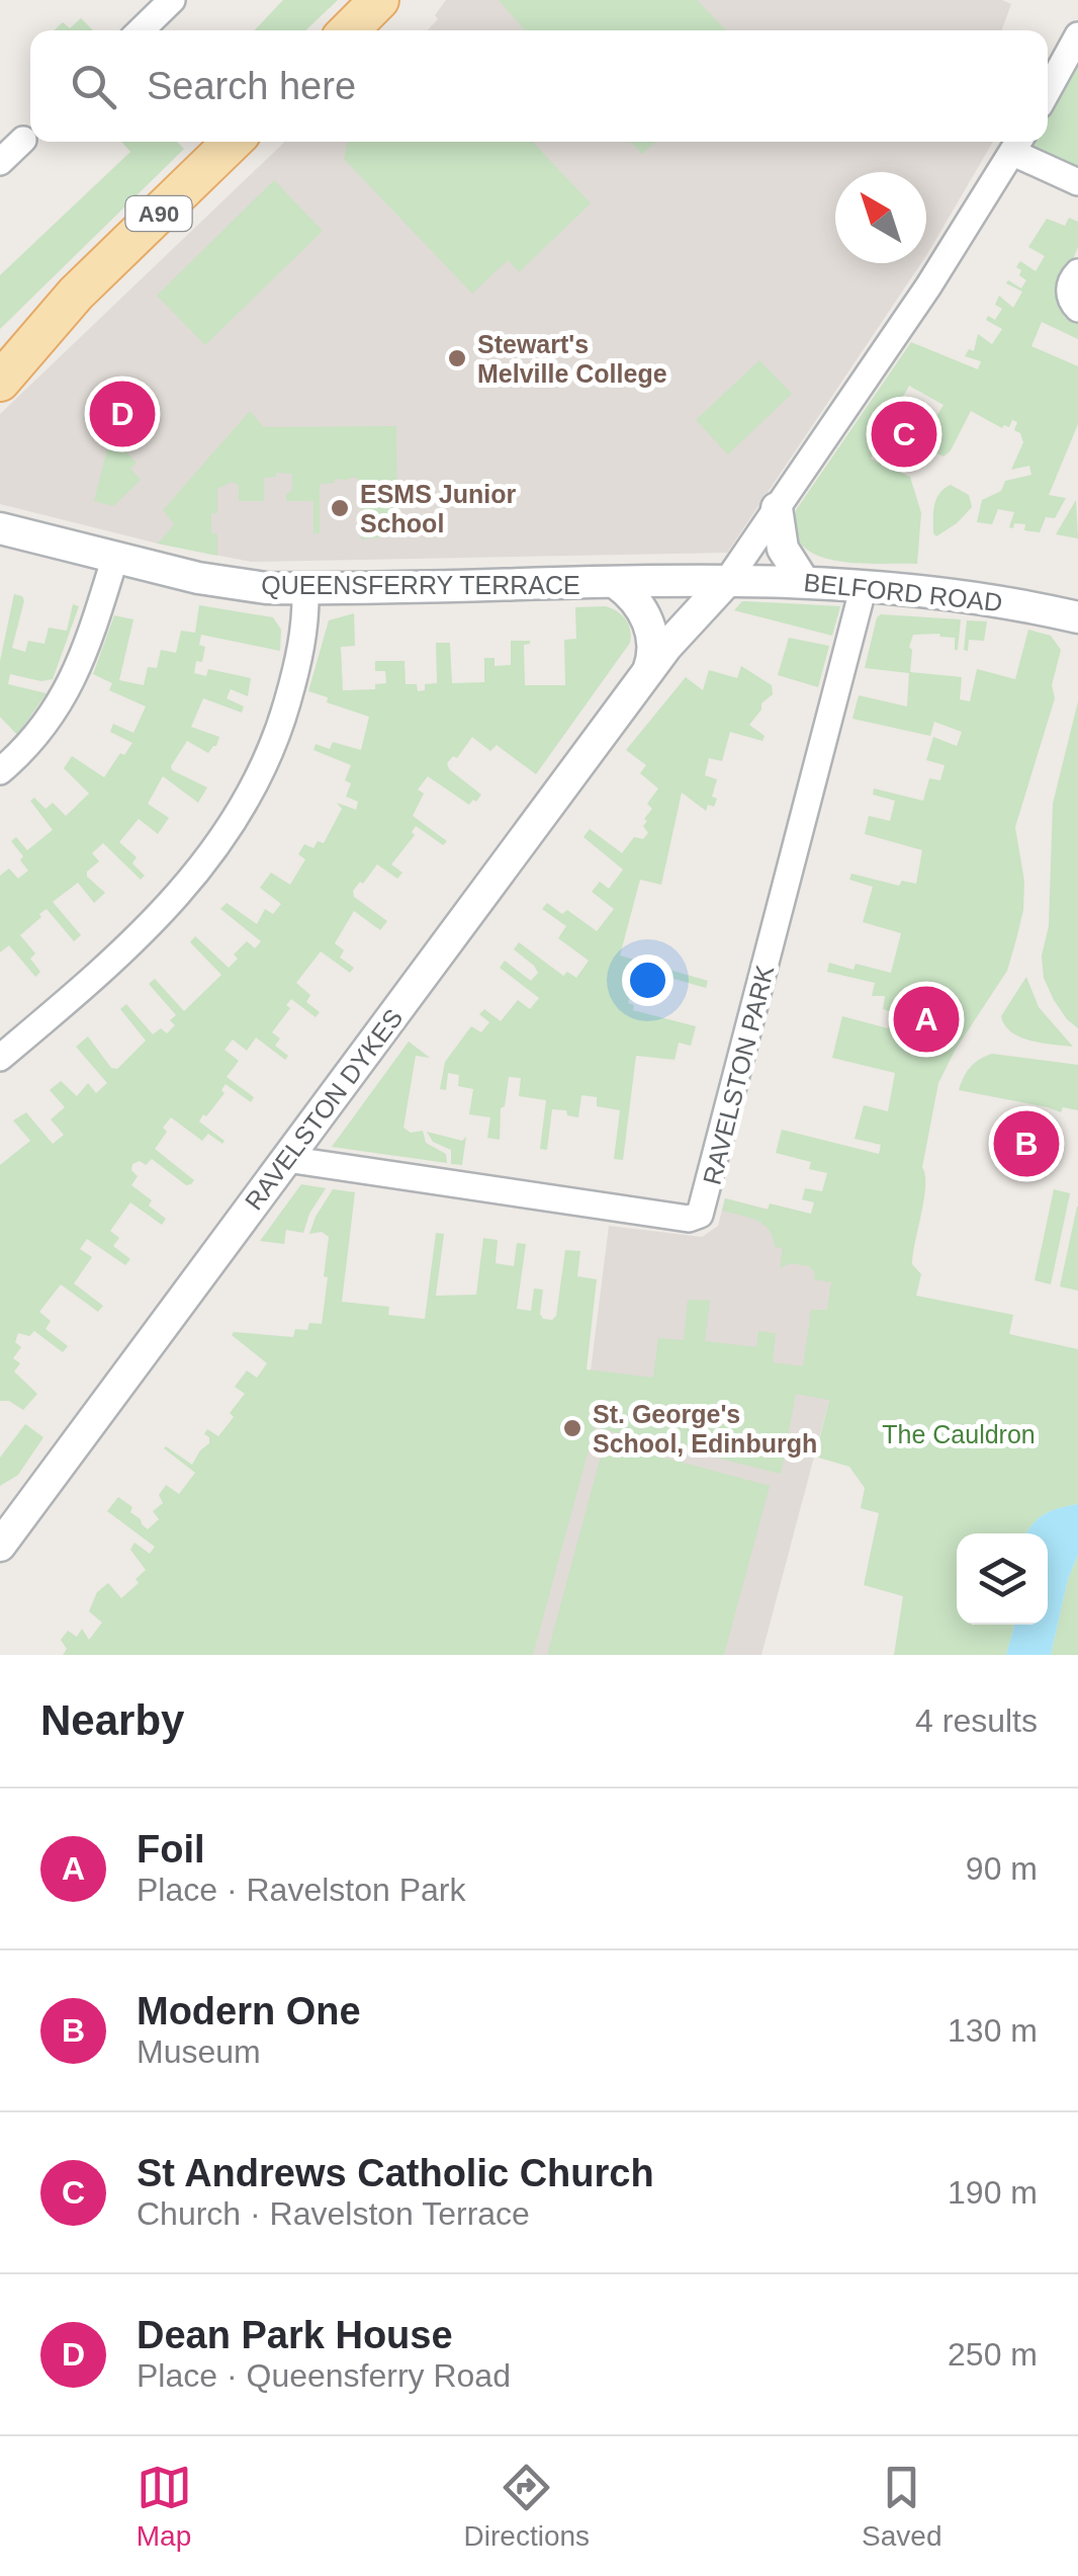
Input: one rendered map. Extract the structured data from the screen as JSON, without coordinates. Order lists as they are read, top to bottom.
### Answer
{
  "streets": {
    "main road": ["A90"],
    "street": [
      "QUEENSFERRY TERRACE",
      "BELFORD ROAD",
      "RAVELSTON PARK",
      "RAVELSTON DYKES"
    ]
  },
  "crossings": [
    ["QUEENSFERRY TERRACE", "BELFORD ROAD"],
    ["QUEENSFERRY TERRACE", "RAVELSTON DYKES"],
    ["BELFORD ROAD", "RAVELSTON PARK"],
    ["BELFORD ROAD", "RAVELSTON DYKES"],
    ["RAVELSTON PARK", "RAVELSTON DYKES"]
  ],
  "parks": ["The Cauldron"],
  "places": ["Stewart's Melville College", "ESMS Junior School", "St. George's School, Edinburgh"],
  "north": "top left",
  "page": {
    "search": "Search here",
    "pins": [
      "D",
      "C",
      "A",
      "B"
    ],
    "heading": ["Nearby", "4 results"],
    "list": [
      {
        "mark": "A",
        "name": "Foil",
        "note": "Place · Ravelston Park",
        "value": "90 m"
      },
      {
        "mark": "B",
        "name": "Modern One",
        "note": "Museum",
        "value": "130 m"
      },
      {
        "mark": "C",
        "name": "St Andrews Catholic Church",
        "note": "Church · Ravelston Terrace",
        "value": "190 m"
      },
      {
        "mark": "D",
        "name": "Dean Park House",
        "note": "Place · Queensferry Road",
        "value": "250 m"
      }
    ],
    "nav": ["Map", "Directions", "Saved"]
  }
}
